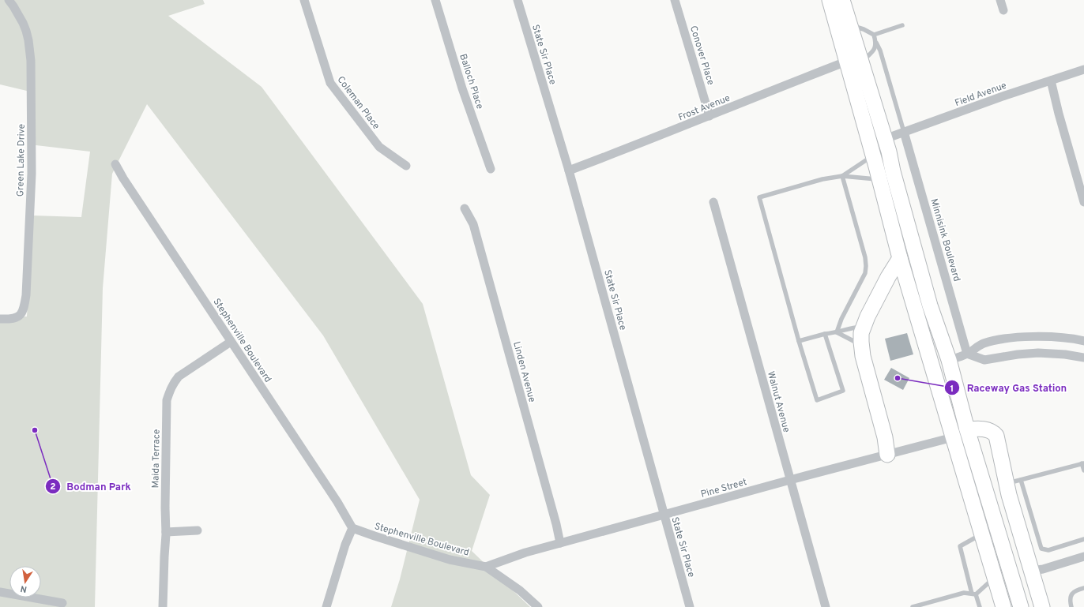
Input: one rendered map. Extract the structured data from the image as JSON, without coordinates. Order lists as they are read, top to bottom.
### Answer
{
  "streets": {
    "street": [
      "State Sir Place",
      "Conover Place",
      "Balloch Place",
      "Field Avenue",
      "Coleman Place",
      "Frost Avenue",
      "Green Lake Drive",
      "Minnisink Boulevard",
      "Stephenville Boulevard",
      "Linden Avenue",
      "Walnut Avenue",
      "Maida Terrace",
      "Pine Street"
    ]
  },
  "crossings": [
    ["State Sir Place", "Frost Avenue"],
    ["State Sir Place", "Pine Street"],
    ["Conover Place", "Frost Avenue"],
    ["Field Avenue", "Minnisink Boulevard"],
    ["Stephenville Boulevard", "Maida Terrace"],
    ["Stephenville Boulevard", "Pine Street"],
    ["Linden Avenue", "Pine Street"],
    ["Walnut Avenue", "Pine Street"]
  ],
  "places": ["Raceway Gas Station", "Bodman Park"],
  "north": "bottom"
}
